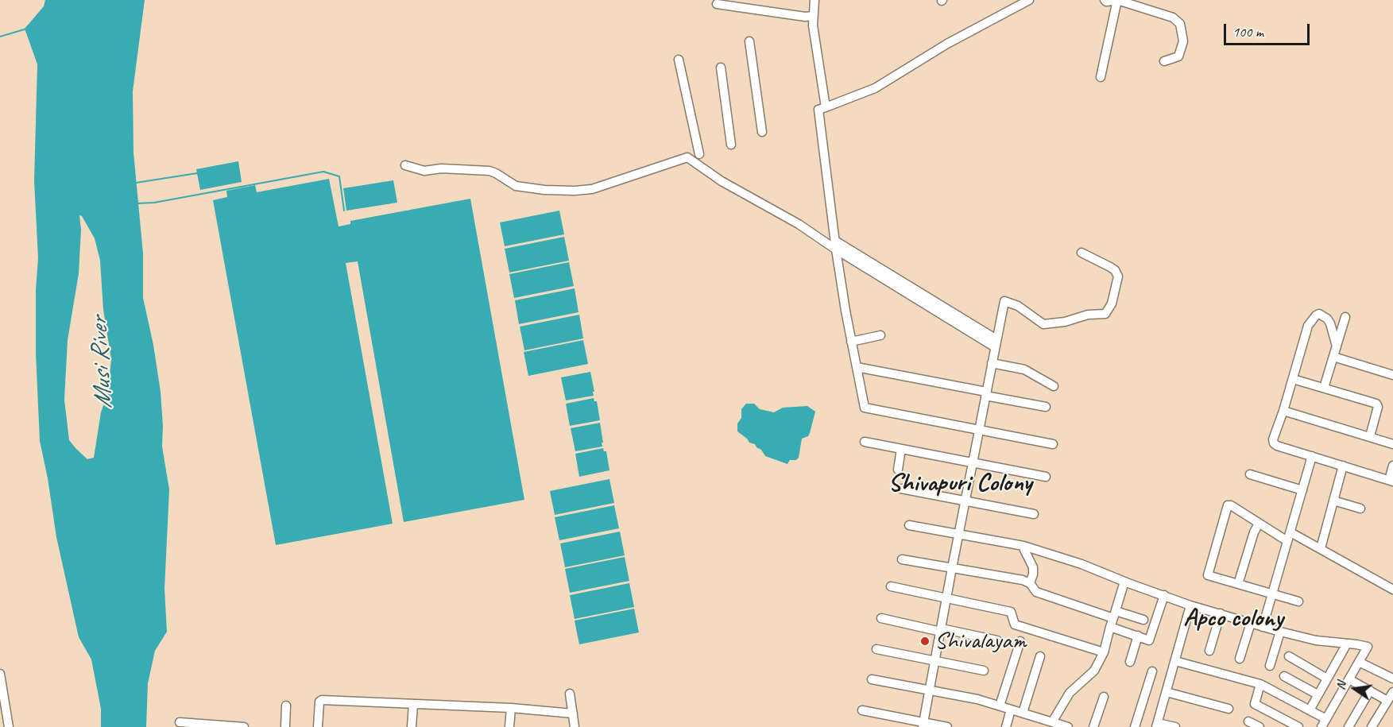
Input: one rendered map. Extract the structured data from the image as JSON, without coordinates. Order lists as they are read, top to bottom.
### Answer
{
  "districts": ["Shivapuri Colony", "Apco colony"],
  "water": ["Musi River"],
  "places": ["Shivalayam"],
  "scale_bar": "100 m",
  "north": "left"
}
